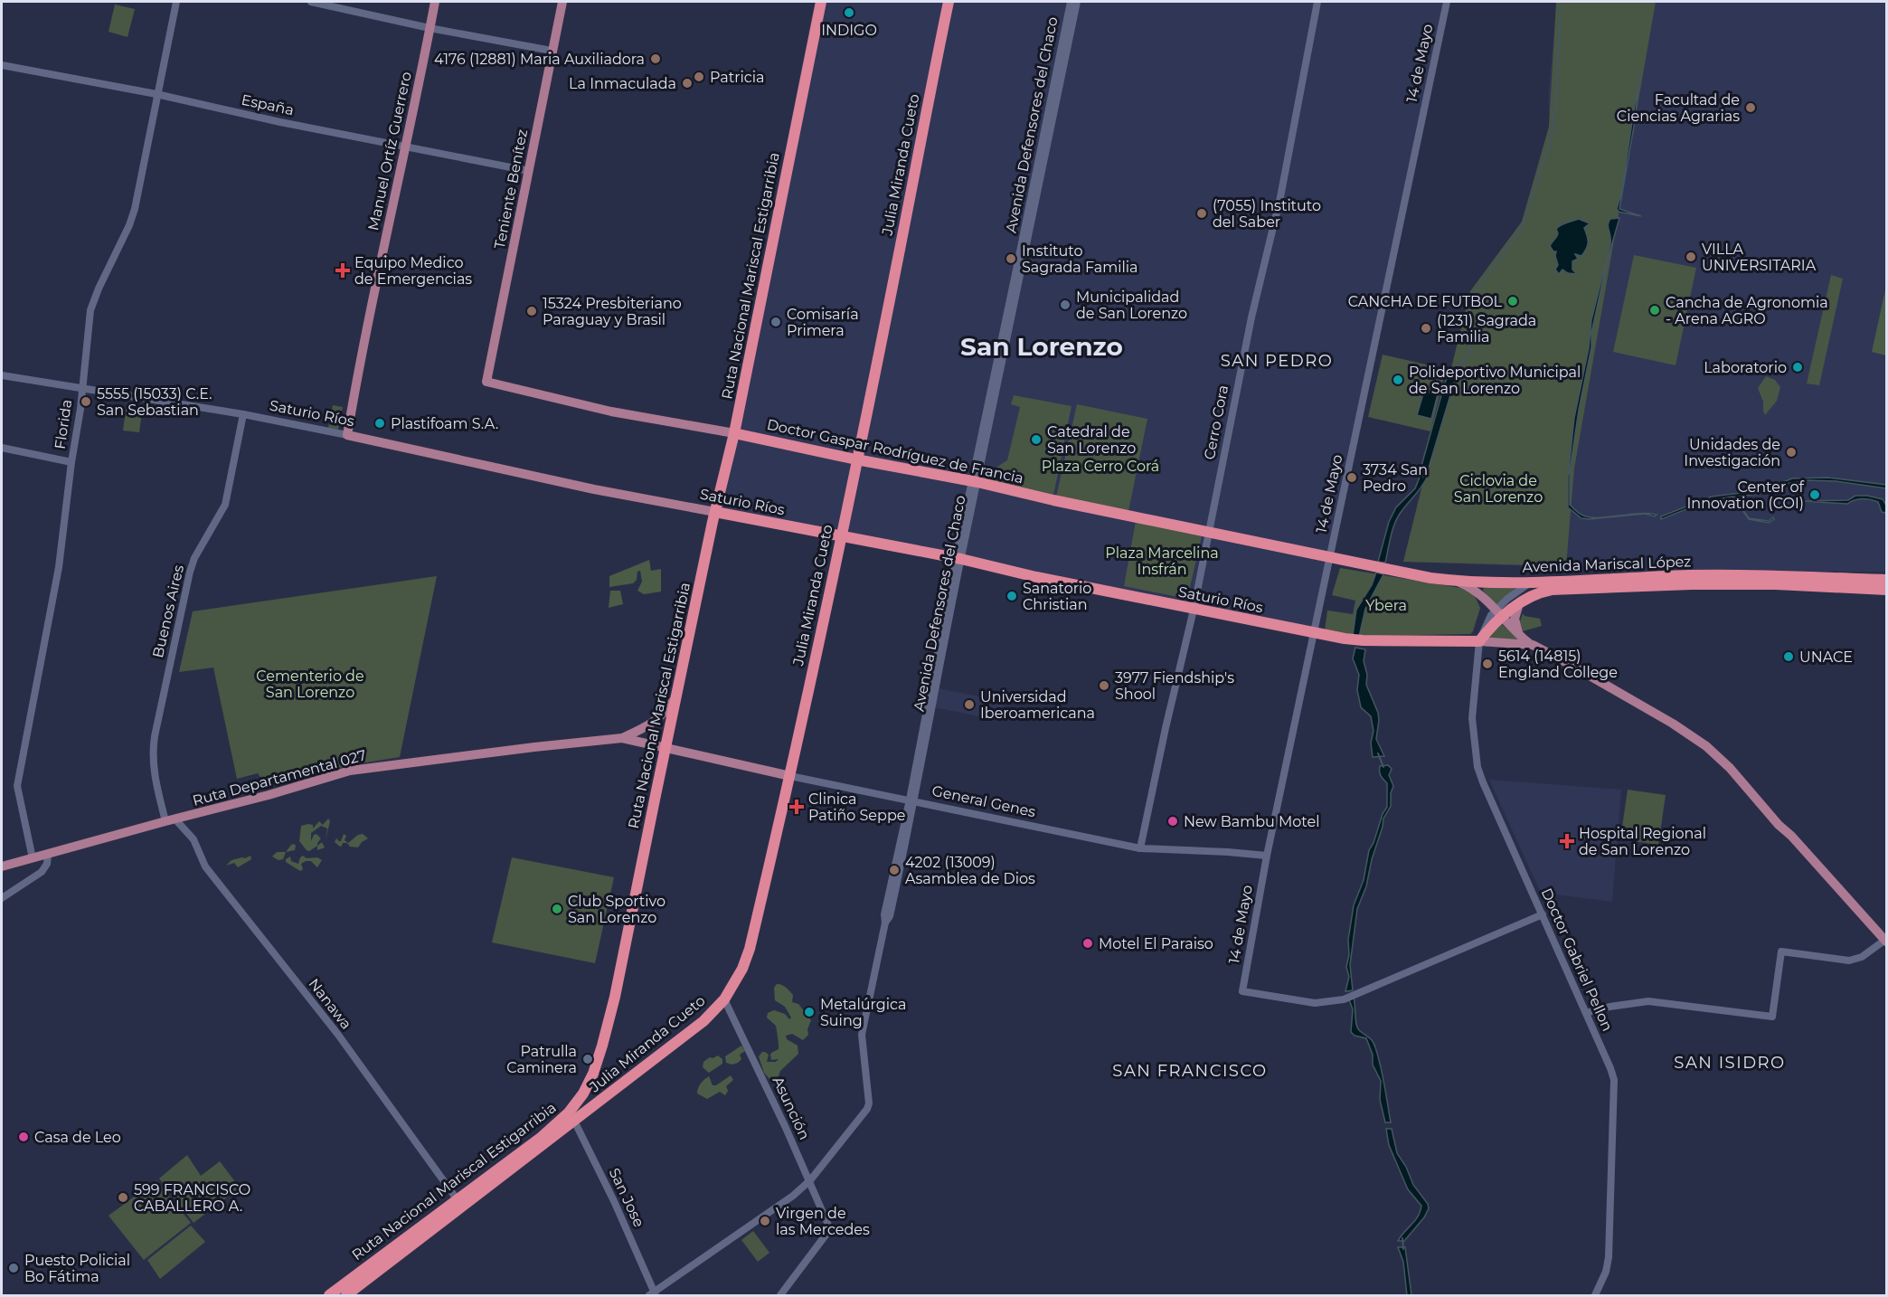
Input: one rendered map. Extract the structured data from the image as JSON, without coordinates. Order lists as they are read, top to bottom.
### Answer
{
  "streets": {
    "highway": [
      "Julia Miranda Cueto",
      "Ruta Nacional Mariscal Estigarribia",
      "Saturio Ríos",
      "Doctor Gaspar Rodríguez de Francia",
      "Avenida Mariscal López"
    ],
    "main road": [
      "Manuel Ortíz Guerrero",
      "Teniente Benítez",
      "Ruta Departamental 027",
      "General Genes"
    ],
    "street": [
      "14 de Mayo",
      "España",
      "Avenida Defensores del Chaco",
      "Cerro Cora",
      "Florida",
      "Buenos Aires",
      "Doctor Gabriel Pellon",
      "Nanawa",
      "Asunción",
      "San Jose"
    ]
  },
  "crossings": [
    ["14 de Mayo", "Saturio Ríos"],
    ["14 de Mayo", "Doctor Gaspar Rodríguez de Francia"],
    ["14 de Mayo", "Avenida Mariscal López"],
    ["14 de Mayo", "General Genes"],
    ["14 de Mayo", "Doctor Gabriel Pellon"],
    ["España", "Manuel Ortíz Guerrero"],
    ["España", "Teniente Benítez"],
    ["España", "Florida"],
    ["Avenida Defensores del Chaco", "Saturio Ríos"],
    ["Avenida Defensores del Chaco", "Doctor Gaspar Rodríguez de Francia"],
    ["Avenida Defensores del Chaco", "General Genes"],
    ["Avenida Defensores del Chaco", "Asunción"],
    ["Avenida Defensores del Chaco", "San Jose"],
    ["Manuel Ortíz Guerrero", "Saturio Ríos"],
    ["Julia Miranda Cueto", "Ruta Nacional Mariscal Estigarribia"],
    ["Julia Miranda Cueto", "Saturio Ríos"],
    ["Julia Miranda Cueto", "Doctor Gaspar Rodríguez de Francia"],
    ["Julia Miranda Cueto", "General Genes"],
    ["Julia Miranda Cueto", "Asunción"],
    ["Julia Miranda Cueto", "San Jose"],
    ["Teniente Benítez", "Doctor Gaspar Rodríguez de Francia"],
    ["Ruta Nacional Mariscal Estigarribia", "Saturio Ríos"],
    ["Ruta Nacional Mariscal Estigarribia", "Doctor Gaspar Rodríguez de Francia"],
    ["Ruta Nacional Mariscal Estigarribia", "Ruta Departamental 027"],
    ["Ruta Nacional Mariscal Estigarribia", "General Genes"],
    ["Ruta Nacional Mariscal Estigarribia", "Nanawa"],
    ["Ruta Nacional Mariscal Estigarribia", "San Jose"],
    ["Saturio Ríos", "Cerro Cora"],
    ["Saturio Ríos", "Florida"],
    ["Saturio Ríos", "Avenida Mariscal López"],
    ["Saturio Ríos", "Buenos Aires"],
    ["Saturio Ríos", "Doctor Gabriel Pellon"],
    ["Cerro Cora", "Doctor Gaspar Rodríguez de Francia"],
    ["Cerro Cora", "General Genes"],
    ["Florida", "Ruta Departamental 027"],
    ["Doctor Gaspar Rodríguez de Francia", "Avenida Mariscal López"],
    ["Avenida Mariscal López", "Doctor Gabriel Pellon"],
    ["Buenos Aires", "Ruta Departamental 027"],
    ["Buenos Aires", "Nanawa"],
    ["Ruta Departamental 027", "General Genes"],
    ["Ruta Departamental 027", "Nanawa"]
  ],
  "districts": [
    "San Lorenzo",
    "SAN PEDRO",
    "SAN ISIDRO",
    "SAN FRANCISCO"
  ],
  "parks": [
    "Plaza Cerro Corá",
    "Ciclovia de San Lorenzo",
    "Plaza Marcelina Insfrán",
    "Ybera",
    "Cementerio de San Lorenzo"
  ],
  "places": {
    "other": [
      "INDIGO",
      "4176 (12881) Maria Auxiliadora",
      "Patricia",
      "La Inmaculada",
      "Facultad de Ciencias Agrarias",
      "(7055) Instituto del Saber",
      "VILLA UNIVERSITARIA",
      "Instituto Sagrada Familia",
      "CANCHA DE FUTBOL",
      "Municipalidad de San Lorenzo",
      "Cancha de Agronomia - Arena AGRO",
      "15324 Presbiteriano Paraguay y Brasil",
      "Comisaría Primera",
      "(1231) Sagrada Familia",
      "Laboratorio",
      "Polideportivo Municipal de San Lorenzo",
      "5555 (15033) C.E. San Sebastian",
      "Plastifoam S.A.",
      "Catedral de San Lorenzo",
      "Unidades de Investigación",
      "3734 San Pedro",
      "Center of Innovation (COI)",
      "Sanatorio Christian",
      "UNACE",
      "5614 (14815) England College",
      "3977 Fiendship's Shool",
      "Universidad Iberoamericana",
      "New Bambu Motel",
      "4202 (13009) Asamblea de Dios",
      "Club Sportivo San Lorenzo",
      "Motel El Paraiso",
      "Metalúrgica Suing",
      "Patrulla Caminera",
      "Casa de Leo",
      "599 FRANCISCO CABALLERO A.",
      "Virgen de las Mercedes",
      "Puesto Policial Bo Fátima"
    ],
    "health": ["Equipo Medico de Emergencias", "Clinica Patiño Seppe", "Hospital Regional de San Lorenzo"]
  }
}
